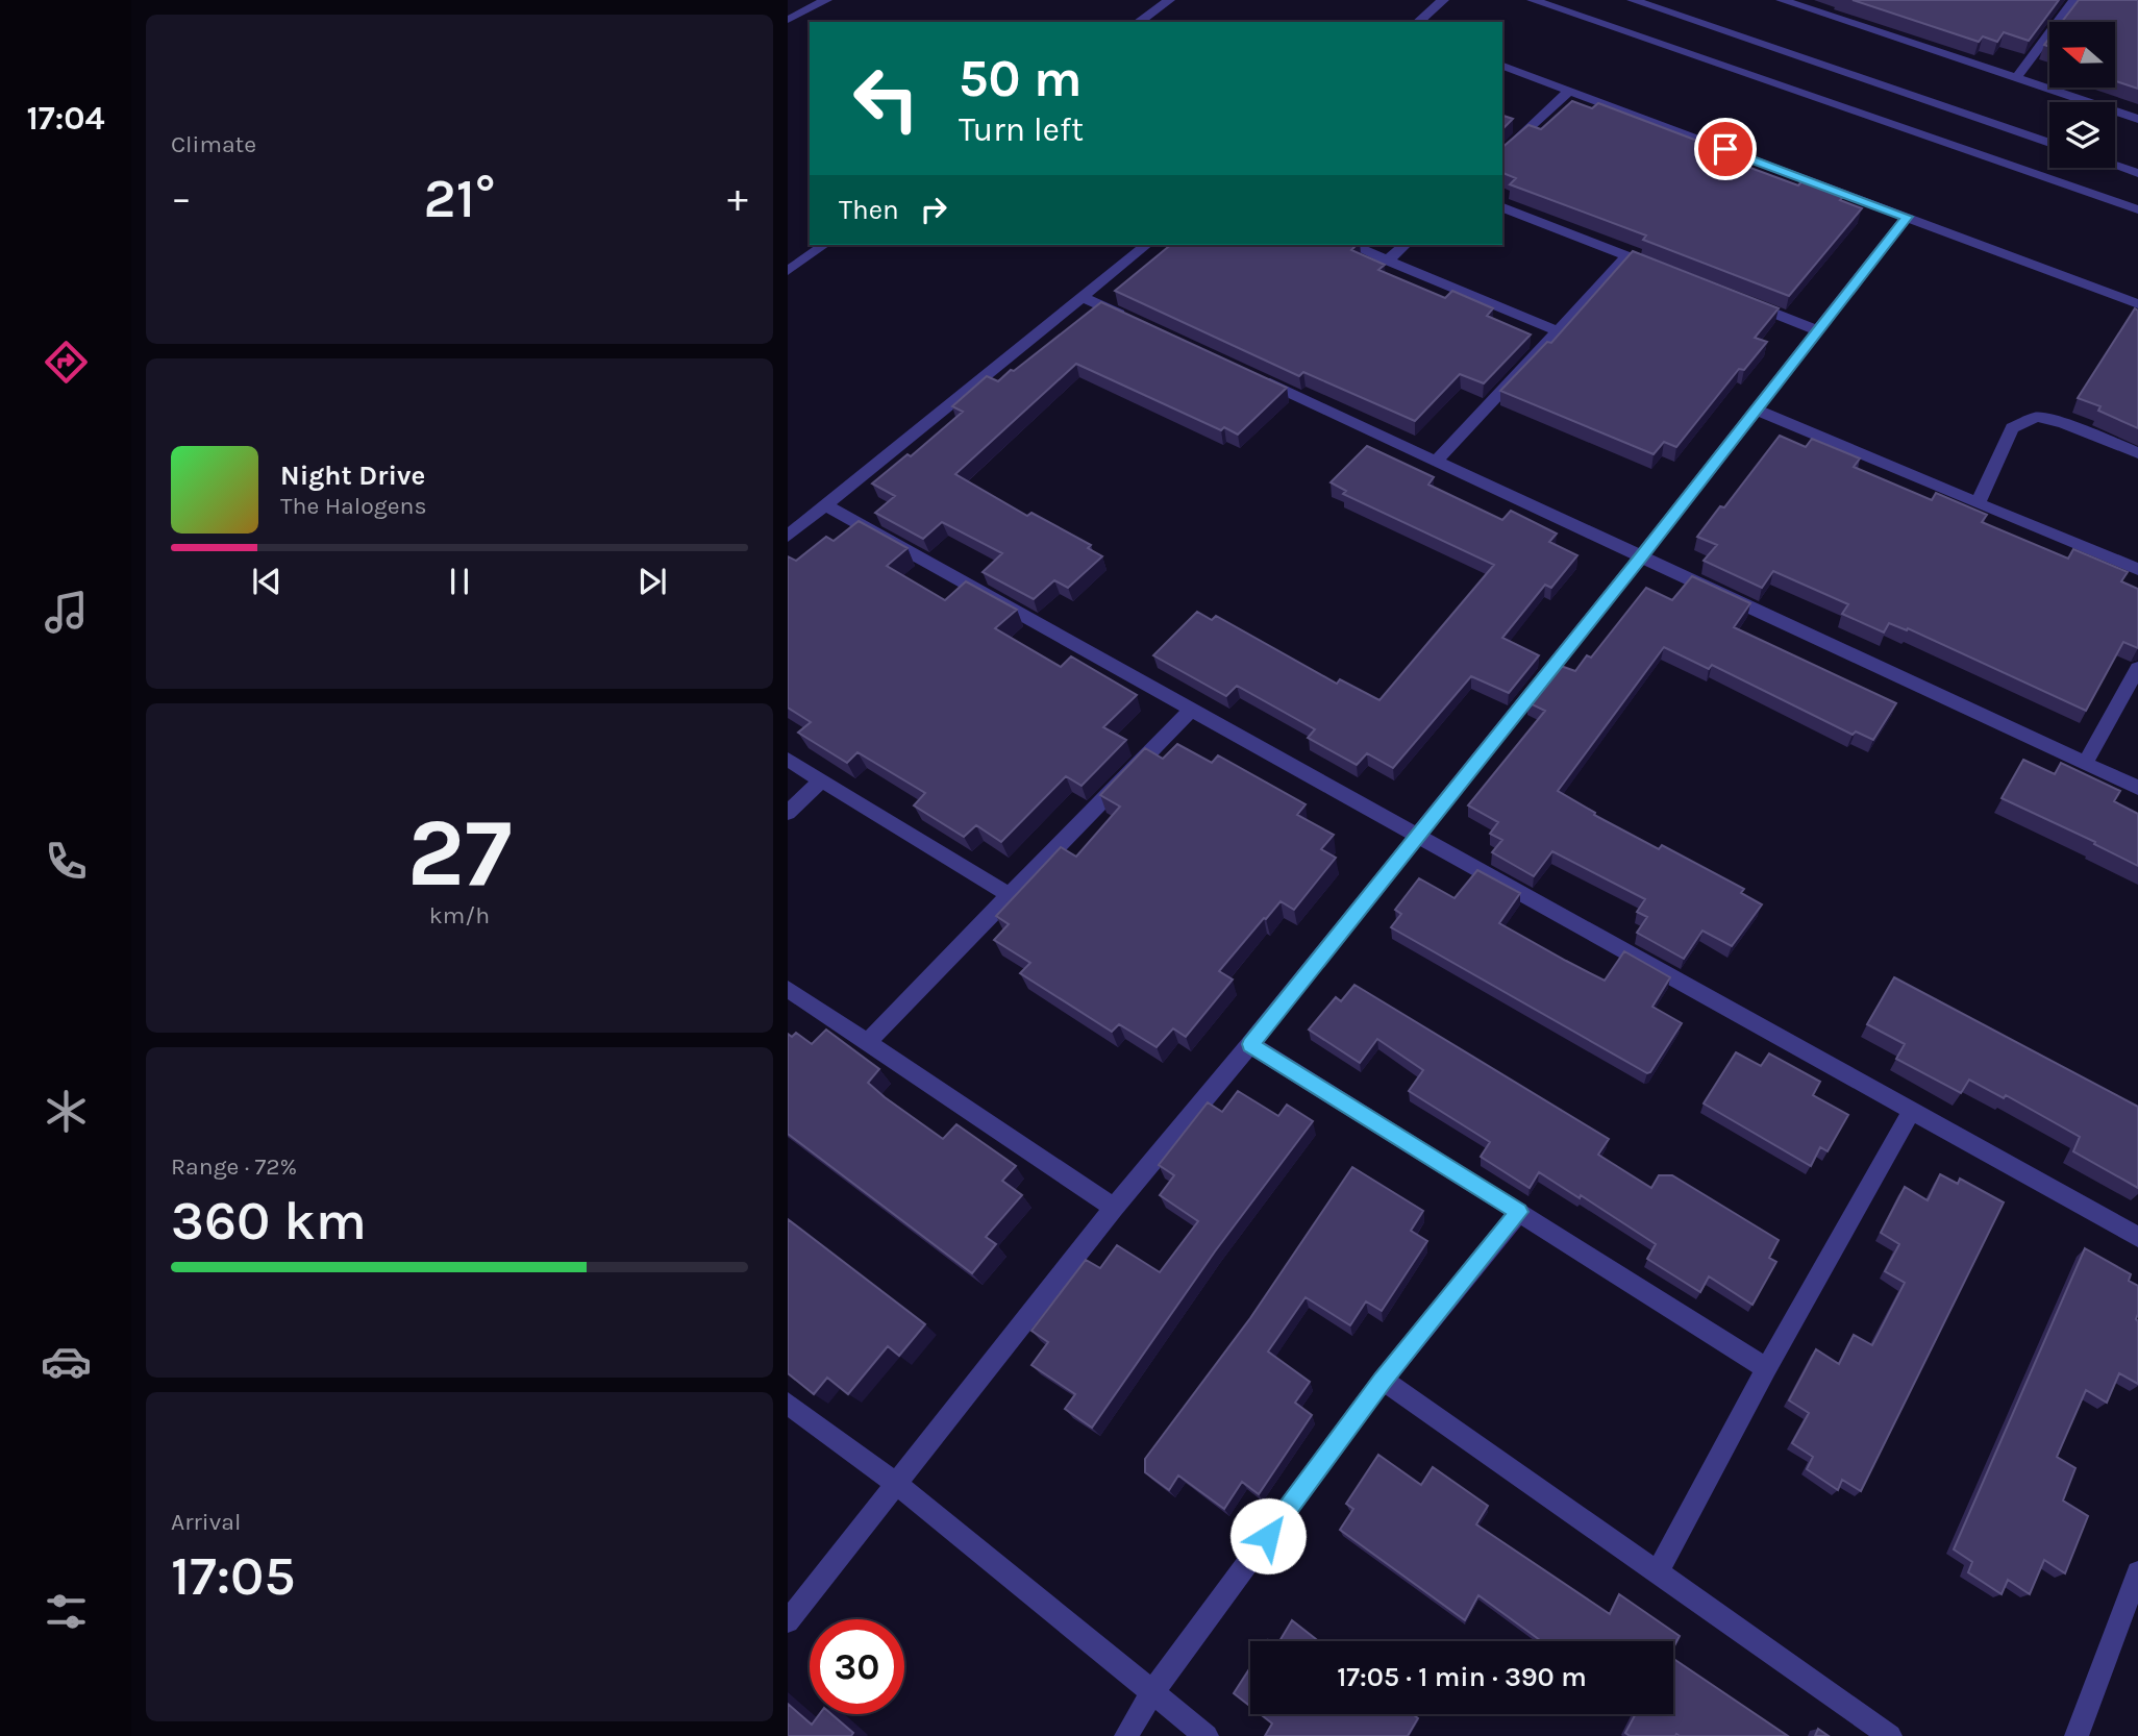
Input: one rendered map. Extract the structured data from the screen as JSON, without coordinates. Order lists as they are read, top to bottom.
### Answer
{
  "north": "left",
  "page": {
    "tabs": "17:04",
    "tile": [
      "Climate",
      ["27", "km/h"],
      ["Range · 72%", "360 km"],
      ["Arrival", "17:05"]
    ],
    "turn": ["50 m", "Turn left"],
    "heat": ["−", "21°", "+"],
    "then": "Then",
    "song": ["Night Drive", "The Halogens"],
    "limit": "30",
    "trip": "17:05 · 1 min · 390 m"
  }
}
